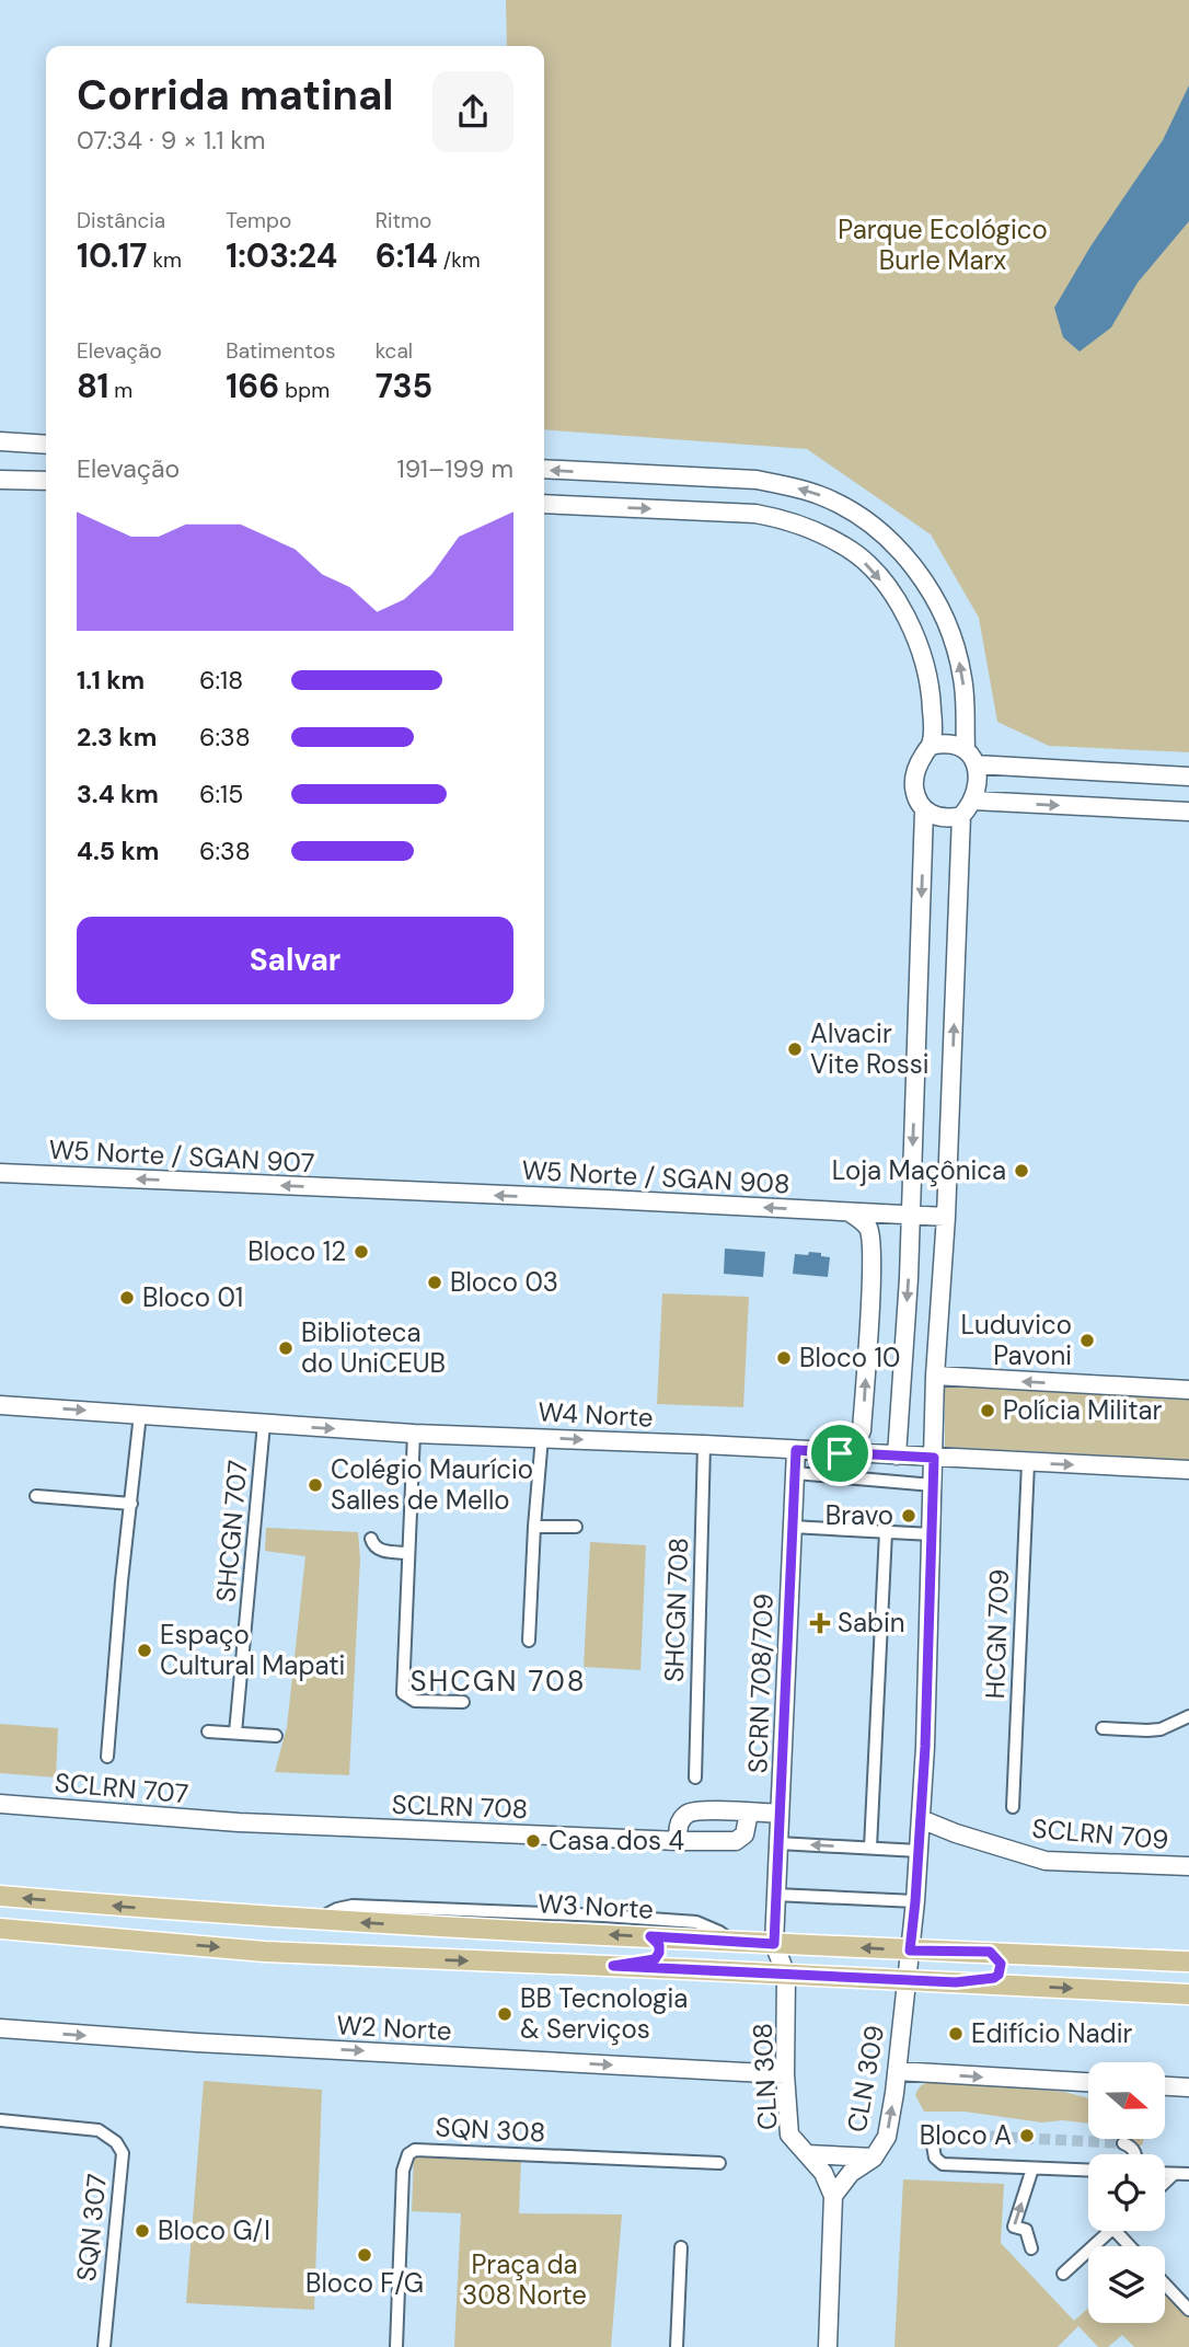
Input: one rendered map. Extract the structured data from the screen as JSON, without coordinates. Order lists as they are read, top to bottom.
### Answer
{
  "streets": {
    "main road": ["W3 Norte"],
    "street": [
      "W5 Norte / SGAN 907",
      "W5 Norte / SGAN 908",
      "W4 Norte",
      "SHCGN 707",
      "SHCGN 708",
      "HCGN 709",
      "SCRN 708/709",
      "SCLRN 707",
      "SCLRN 708",
      "SCLRN 709",
      "W2 Norte",
      "CLN 308",
      "CLN 309",
      "SQN 308",
      "SQN 307"
    ]
  },
  "crossings": [
    ["W5 Norte / SGAN 907", "W5 Norte / SGAN 908"],
    ["W4 Norte", "SHCGN 707"],
    ["W4 Norte", "SHCGN 708"],
    ["W4 Norte", "HCGN 709"],
    ["W4 Norte", "SCRN 708/709"],
    ["SCRN 708/709", "W3 Norte"],
    ["SCRN 708/709", "CLN 308"],
    ["SCLRN 707", "SCLRN 708"],
    ["W3 Norte", "CLN 308"],
    ["W3 Norte", "CLN 309"],
    ["W2 Norte", "CLN 308"],
    ["CLN 308", "CLN 309"]
  ],
  "one_way": ["W5 Norte / SGAN 907", "W5 Norte / SGAN 908"],
  "districts": ["SHCGN 708"],
  "parks": ["Parque Ecológico Burle Marx", "Praça da 308 Norte"],
  "places": {
    "other": [
      "Alvacir Vite Rossi",
      "Loja Maçônica",
      "Bloco 12",
      "Bloco 03",
      "Bloco 01",
      "Luduvico Pavoni",
      "Biblioteca do UniCEUB",
      "Bloco 10",
      "Polícia Militar",
      "Colégio Maurício Salles de Mello",
      "Bravo",
      "Espaço Cultural Mapati",
      "Casa dos 4",
      "BB Tecnologia & Serviços",
      "Edifício Nadir",
      "Bloco A",
      "Bloco G/I",
      "Bloco F/G"
    ],
    "health": ["Sabin"]
  },
  "north": "right",
  "page": {
    "heading": ["Corrida matinal", "07:34 · 9 × 1.1 km"],
    "stats": [
      ["Distância", "10.17 km"],
      ["Tempo", "1:03:24"],
      ["Ritmo", "6:14 /km"],
      ["Elevação", "81 m"],
      ["Batimentos", "166 bpm"],
      ["kcal", "735"]
    ],
    "chart": ["Elevação", "191–199 m"],
    "list": [
      {
        "name": "1.1 km",
        "note": "6:18"
      },
      {
        "name": "2.3 km",
        "note": "6:38"
      },
      {
        "name": "3.4 km",
        "note": "6:15"
      },
      {
        "name": "4.5 km",
        "note": "6:38"
      }
    ],
    "buttons": "Salvar"
  }
}
